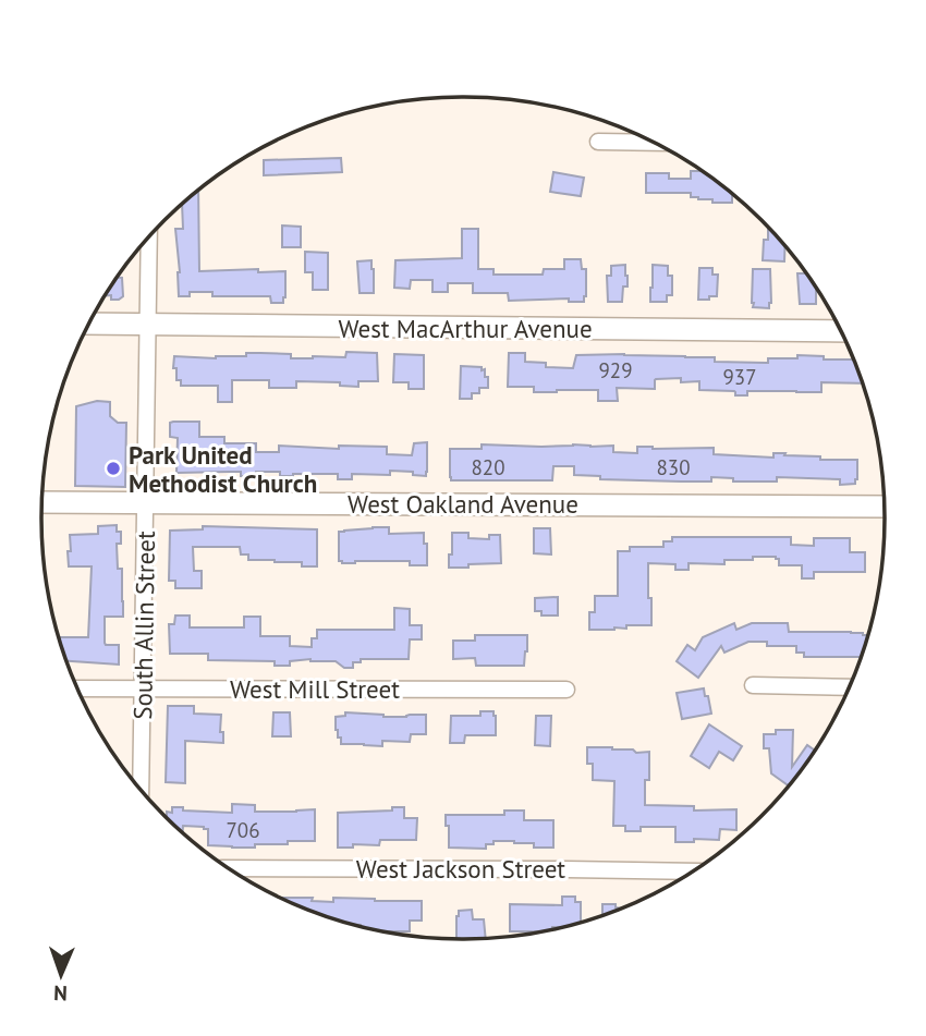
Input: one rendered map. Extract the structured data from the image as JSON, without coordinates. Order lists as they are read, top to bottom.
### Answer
{
  "streets": {
    "main road": ["West MacArthur Avenue", "West Oakland Avenue"],
    "street": ["South Allin Street", "West Mill Street", "West Jackson Street"]
  },
  "crossings": [
    ["West MacArthur Avenue", "South Allin Street"],
    ["West Oakland Avenue", "South Allin Street"],
    ["South Allin Street", "West Mill Street"]
  ],
  "places": ["Park United Methodist Church"],
  "house_numbers": [
    "929",
    "937",
    "820",
    "830",
    "706"
  ],
  "north": "bottom"
}
